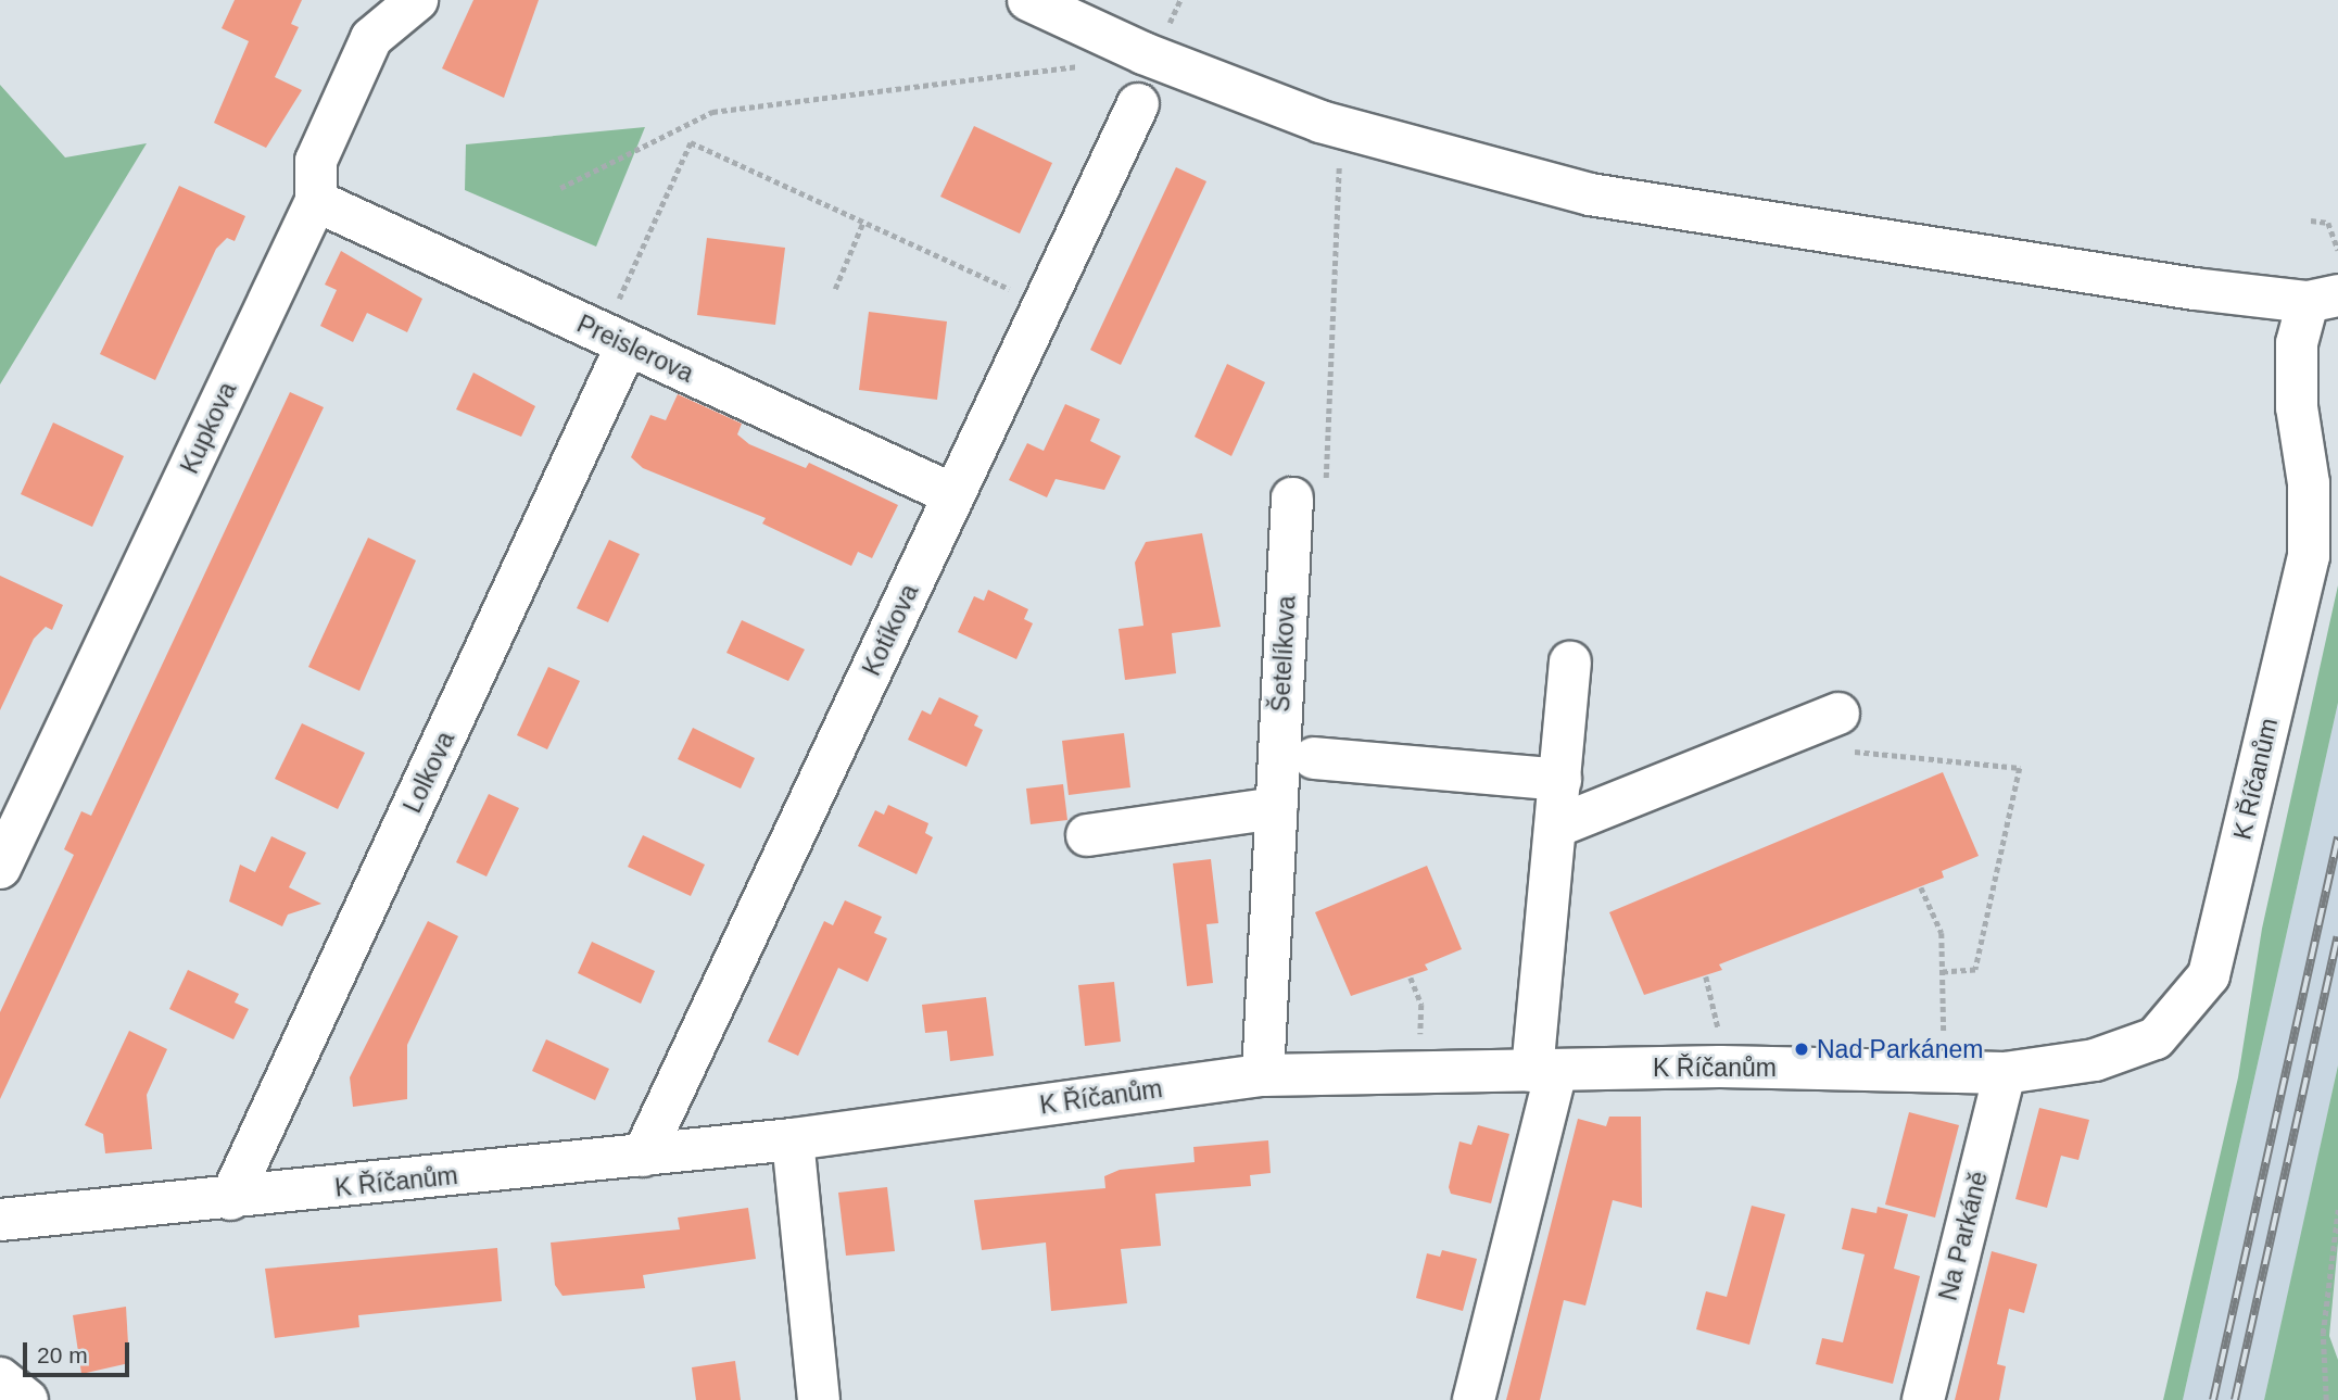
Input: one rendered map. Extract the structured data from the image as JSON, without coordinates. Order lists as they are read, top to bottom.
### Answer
{
  "streets": {
    "street": [
      "Preislerova",
      "Kupkova",
      "Kotíkova",
      "Šetelíkova",
      "Lolkova",
      "K Říčanům",
      "Na Parkáně"
    ]
  },
  "crossings": [
    ["Preislerova", "Kupkova"],
    ["Preislerova", "Kotíkova"],
    ["Preislerova", "Lolkova"],
    ["Kotíkova", "K Říčanům"],
    ["Šetelíkova", "K Říčanům"],
    ["Lolkova", "K Říčanům"],
    ["K Říčanům", "Na Parkáně"]
  ],
  "places": ["Nad Parkánem"],
  "scale_bar": "20 m"
}
